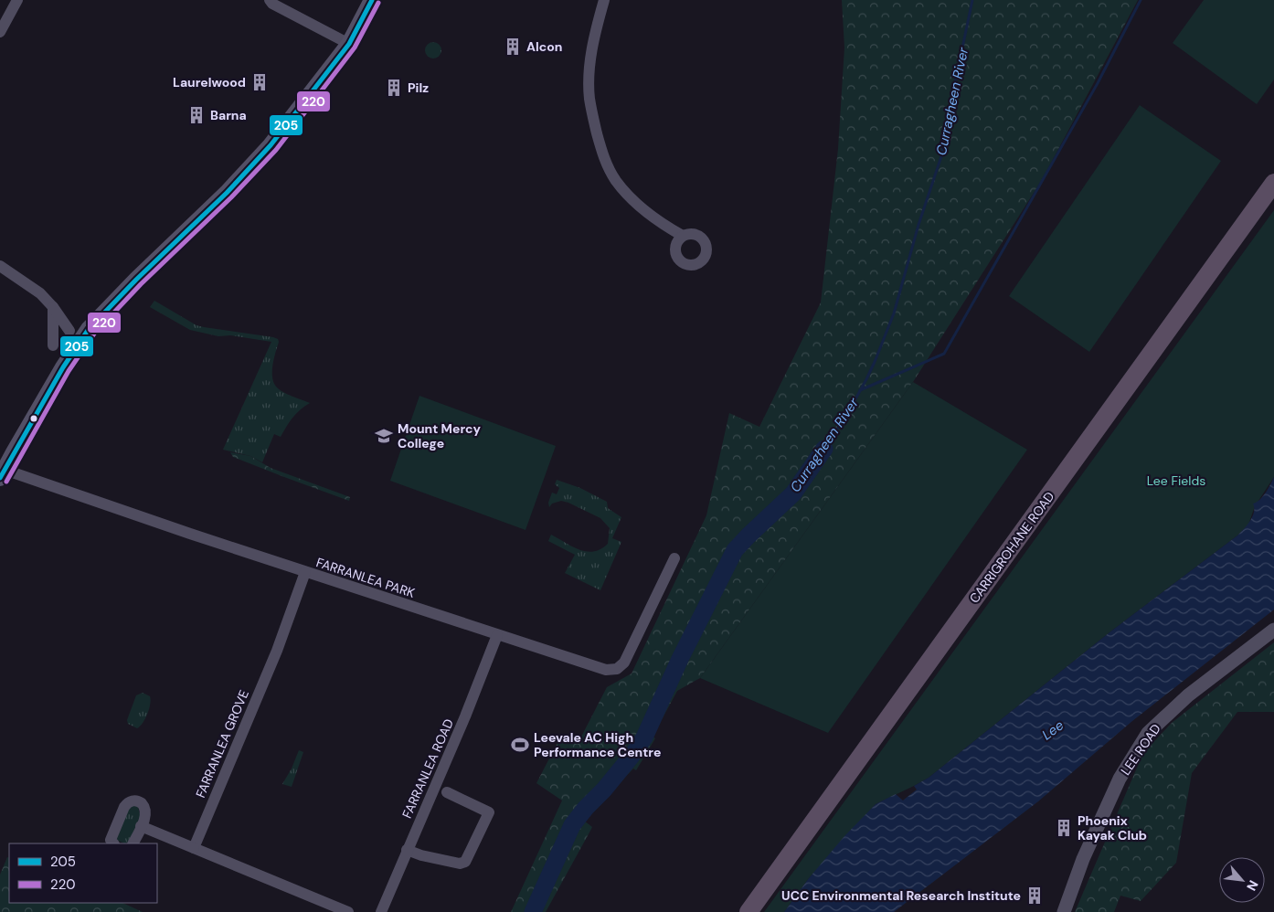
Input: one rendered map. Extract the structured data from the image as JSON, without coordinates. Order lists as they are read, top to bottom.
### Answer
{
  "streets": {
    "highway": ["CARRIGROHANE ROAD"],
    "street": [
      "FARRANLEA PARK",
      "FARRANLEA GROVE",
      "LEE ROAD",
      "FARRANLEA ROAD"
    ]
  },
  "crossings": [
    ["FARRANLEA PARK", "FARRANLEA GROVE"],
    ["FARRANLEA PARK", "FARRANLEA ROAD"]
  ],
  "water": ["Curragheen River", "Lee"],
  "parks": ["Lee Fields"],
  "places": {
    "building": [
      "Alcon",
      "Laurelwood",
      "Pilz",
      "Barna",
      "Phoenix Kayak Club",
      "UCC Environmental Research Institute"
    ],
    "school or university": ["Mount Mercy College"],
    "sports": ["Leevale AC High Performance Centre"]
  },
  "lines": ["transit line 205", "transit line 220"],
  "legend": ["205", "220"],
  "north": "bottom right"
}
